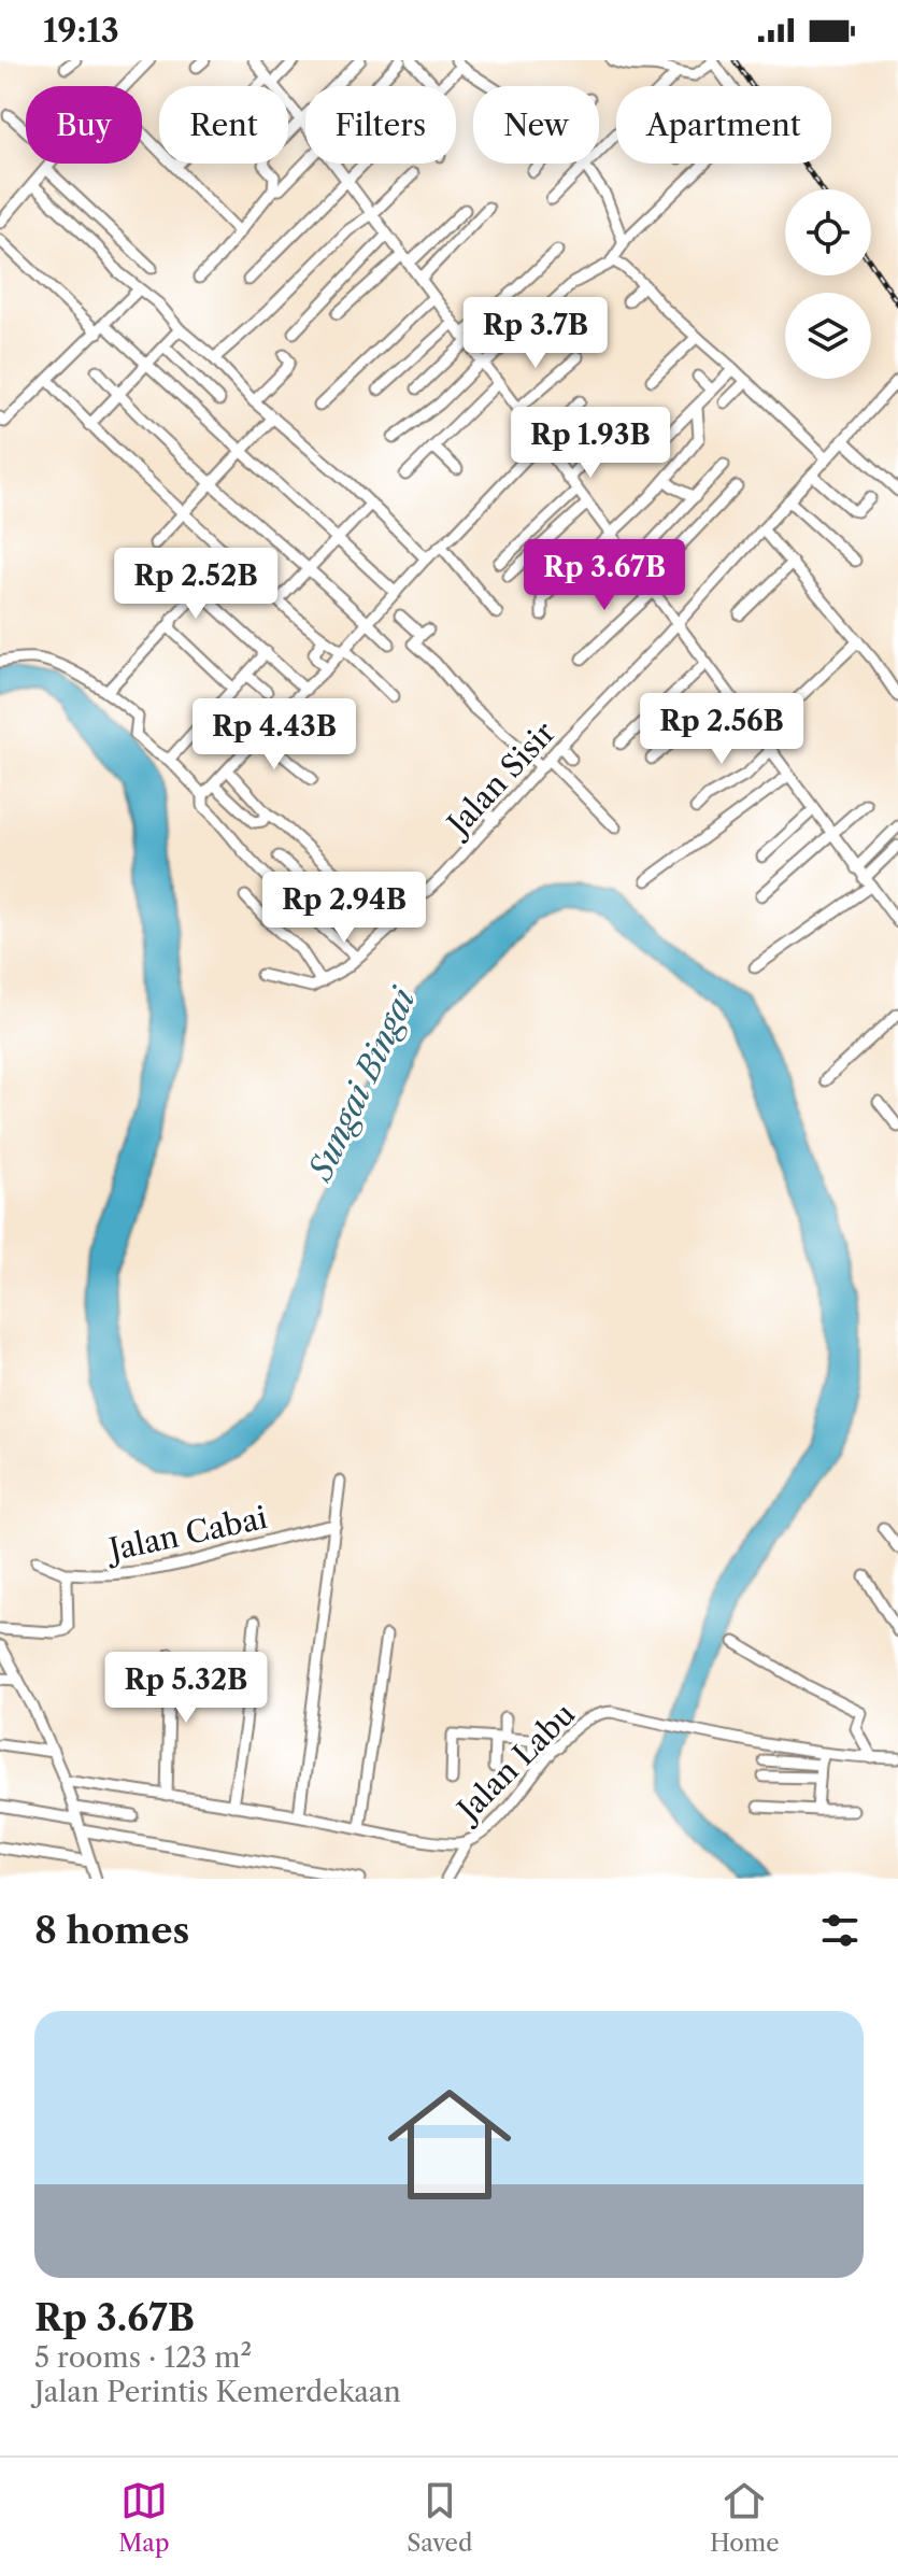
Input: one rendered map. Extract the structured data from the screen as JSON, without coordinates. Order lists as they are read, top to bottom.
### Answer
{
  "streets": {
    "street": ["Jalan Sisir", "Jalan Cabai", "Jalan Labu"]
  },
  "water": ["Sungai Bingai"],
  "page": {
    "status": "19:13",
    "chip": [
      "Buy",
      "Rent",
      "Filters",
      "New",
      "Apartment"
    ],
    "price": [
      "Rp 3.7B",
      "Rp 1.93B",
      "Rp 3.67B",
      "Rp 2.52B",
      "Rp 2.56B",
      "Rp 4.43B",
      "Rp 2.94B",
      "Rp 5.32B"
    ],
    "heading": "8 homes",
    "list": [
      {
        "name": "Rp 3.67B",
        "note": "5 rooms · 123 m² · Jalan Perintis Kemerdekaan"
      }
    ],
    "tabs": ["Map", "Saved", "Home"]
  }
}
